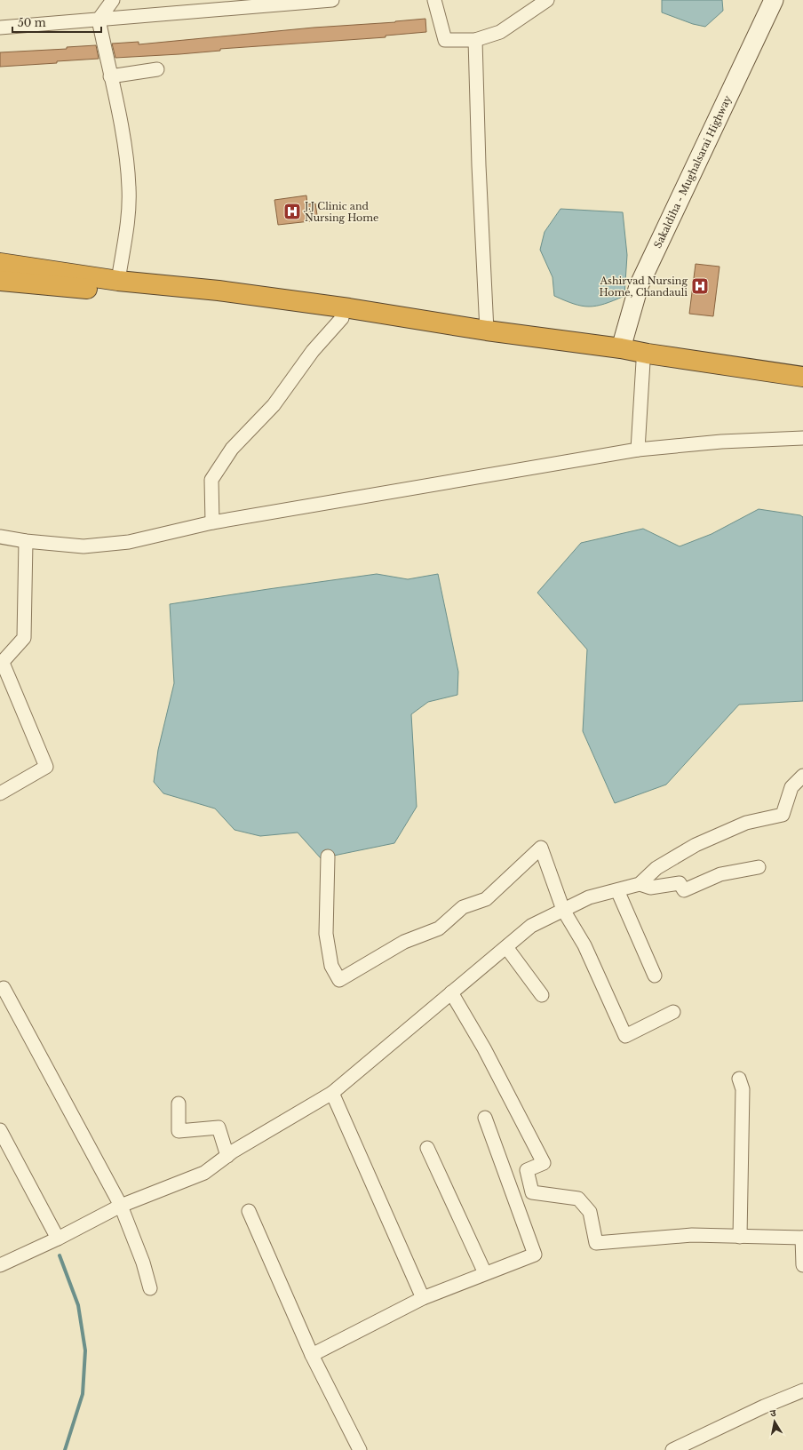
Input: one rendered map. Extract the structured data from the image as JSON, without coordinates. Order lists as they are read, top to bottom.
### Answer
{
  "streets": {
    "street": ["Sakaldiha - Mughalsarai Highway"]
  },
  "places": {
    "hospital": ["J.J Clinic and Nursing Home", "Ashirvad Nursing Home, Chandauli"]
  },
  "scale_bar": "50 m",
  "north": "top"
}
